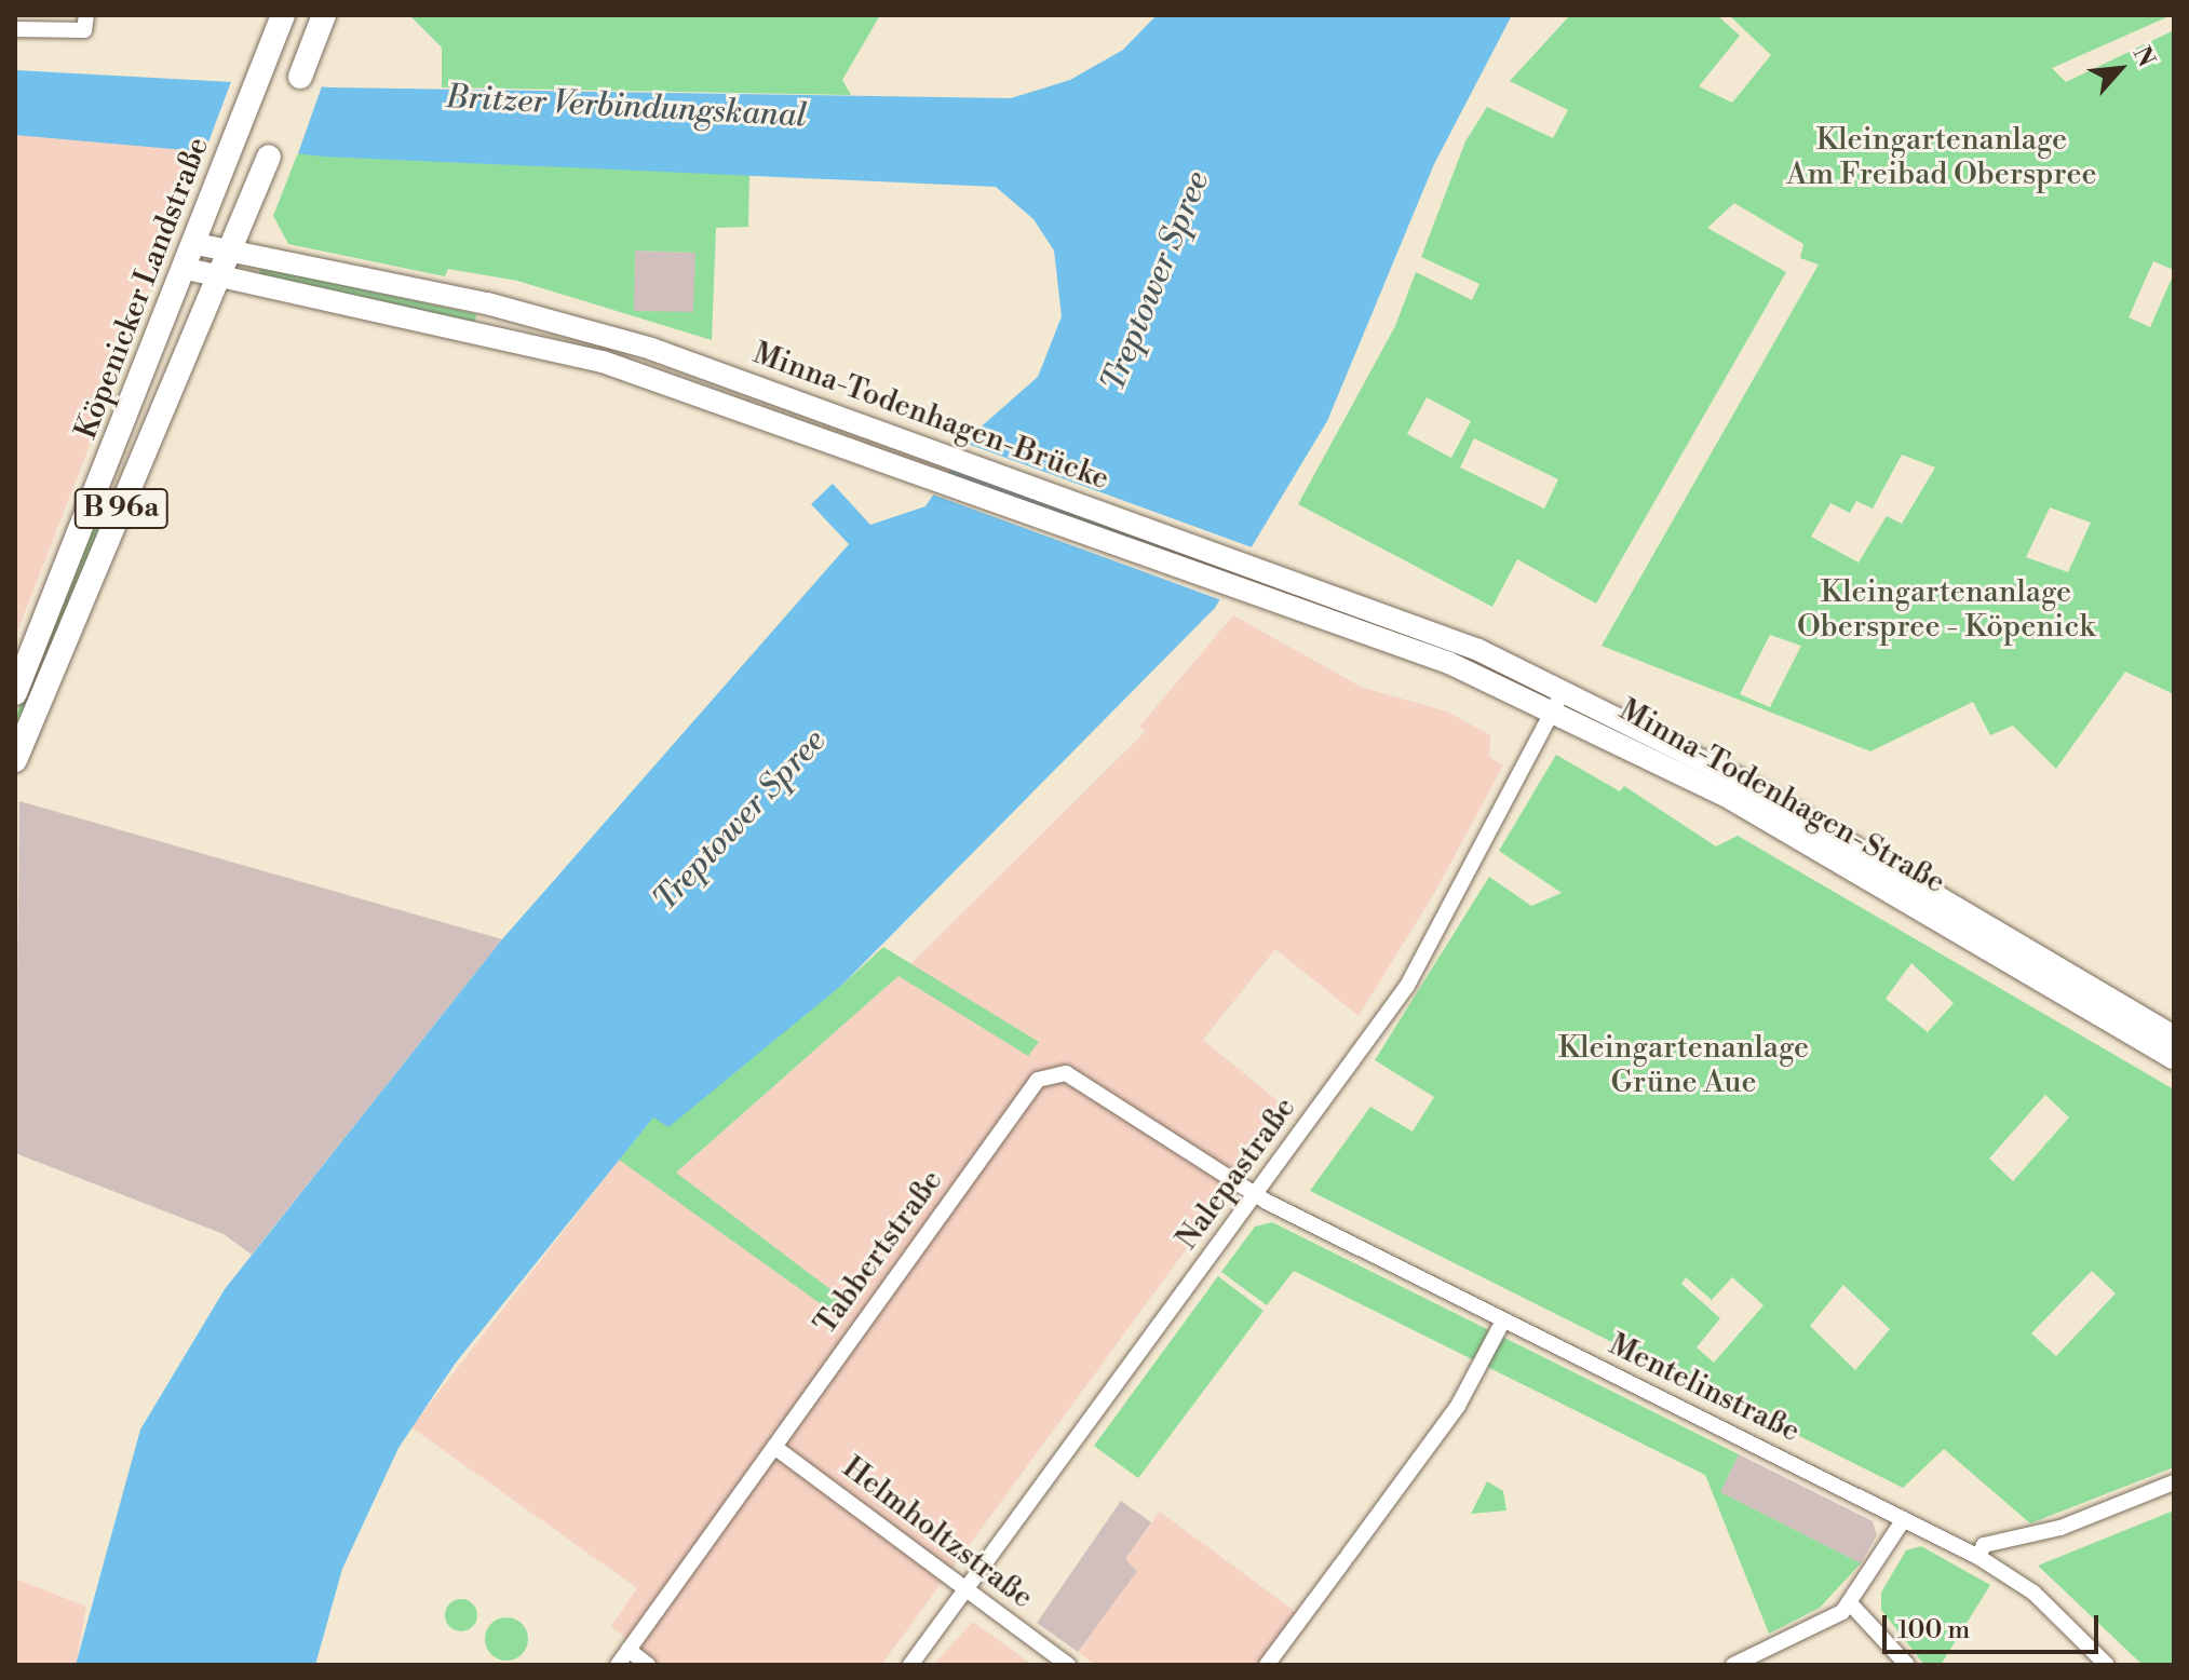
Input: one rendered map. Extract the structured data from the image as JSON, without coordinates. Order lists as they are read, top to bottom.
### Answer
{
  "streets": {
    "main road": [
      "Köpenicker Landstraße",
      "Minna-Todenhagen-Brücke",
      "B 96a",
      "Minna-Todenhagen-Straße"
    ],
    "street": [
      "Nalepastraße",
      "Tabbertstraße",
      "Mentelinstraße",
      "Helmholtzstraße"
    ]
  },
  "crossings": [
    ["Köpenicker Landstraße", "Minna-Todenhagen-Brücke"],
    ["Köpenicker Landstraße", "B 96a"],
    ["Minna-Todenhagen-Brücke", "Minna-Todenhagen-Straße"],
    ["Minna-Todenhagen-Straße", "Nalepastraße"],
    ["Nalepastraße", "Tabbertstraße"],
    ["Nalepastraße", "Mentelinstraße"],
    ["Nalepastraße", "Helmholtzstraße"],
    ["Tabbertstraße", "Mentelinstraße"],
    ["Tabbertstraße", "Helmholtzstraße"]
  ],
  "water": ["Britzer Verbindungskanal", "Treptower Spree"],
  "parks": ["Kleingartenanlage Am Freibad Oberspree", "Kleingartenanlage Oberspree - Köpenick", "Kleingartenanlage Grüne Aue"],
  "scale_bar": "100 m",
  "north": "top right"
}
